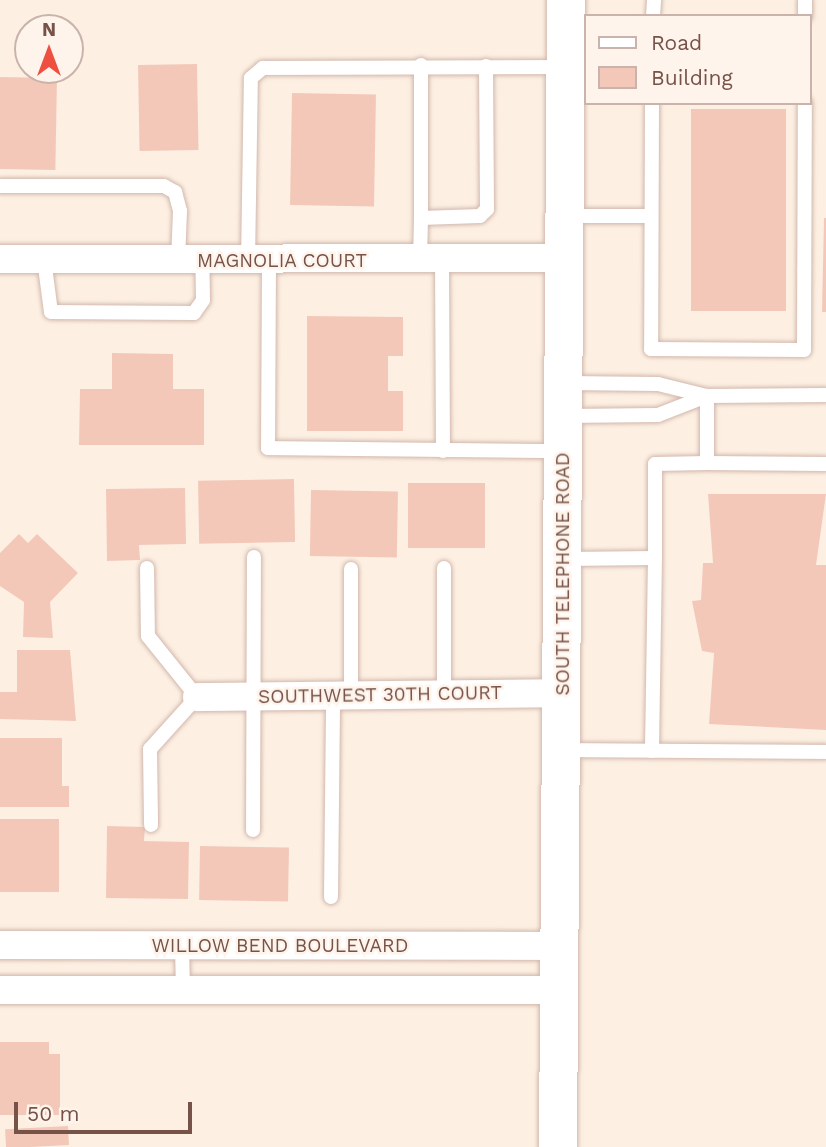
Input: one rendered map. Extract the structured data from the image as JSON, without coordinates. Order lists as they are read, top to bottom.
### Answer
{
  "streets": {
    "main road": ["SOUTH TELEPHONE ROAD"],
    "street": ["MAGNOLIA COURT", "SOUTHWEST 30TH COURT", "WILLOW BEND BOULEVARD"]
  },
  "crossings": [
    ["MAGNOLIA COURT", "SOUTH TELEPHONE ROAD"],
    ["SOUTH TELEPHONE ROAD", "SOUTHWEST 30TH COURT"],
    ["SOUTH TELEPHONE ROAD", "WILLOW BEND BOULEVARD"]
  ],
  "legend": ["Road", "Building"],
  "scale_bar": "50 m",
  "north": "top"
}
